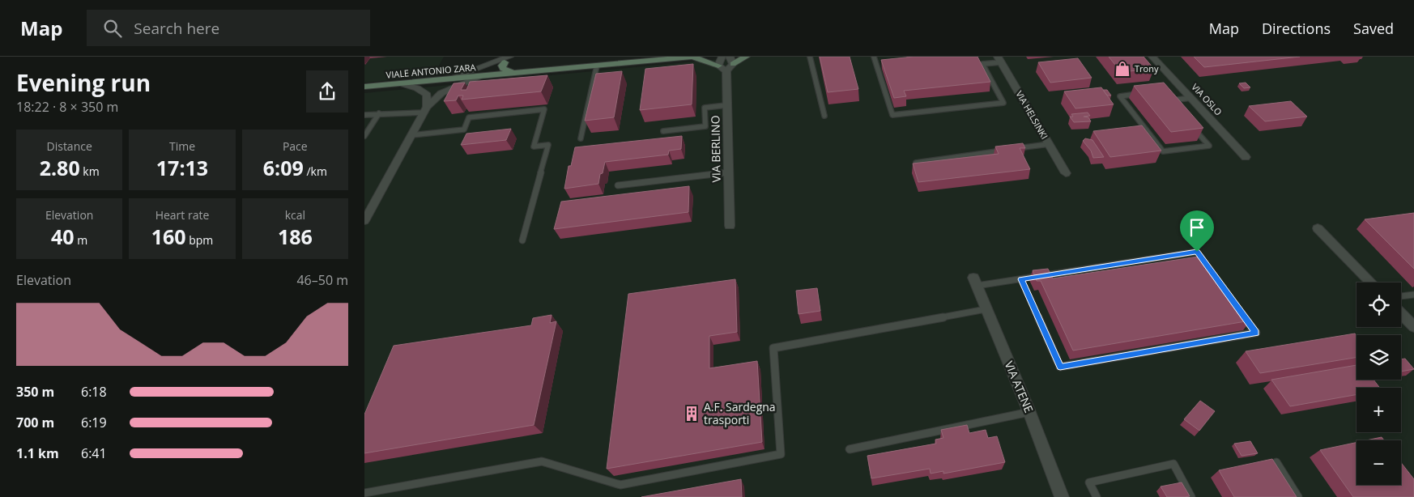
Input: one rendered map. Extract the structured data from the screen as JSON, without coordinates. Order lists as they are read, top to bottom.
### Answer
{
  "streets": {
    "main road": ["VIALE ANTONIO ZARA"],
    "street": [
      "VIA OSLO",
      "VIA HELSINKI",
      "VIA BERLINO",
      "VIA ATENE"
    ]
  },
  "places": {
    "shop": ["Trony"],
    "building": ["A.F. Sardegna trasporti"]
  },
  "page": {
    "header": "Map",
    "search": "Search here",
    "nav": ["Map", "Directions", "Saved"],
    "heading": ["Evening run", "18:22 · 8 × 350 m"],
    "stats": [
      ["Distance", "2.80 km"],
      ["Time", "17:13"],
      ["Pace", "6:09 /km"],
      ["Elevation", "40 m"],
      ["Heart rate", "160 bpm"],
      ["kcal", "186"]
    ],
    "chart": ["Elevation", "46–50 m"],
    "map_buttons": ["+", "−"],
    "list": [
      {
        "name": "350 m",
        "note": "6:18"
      },
      {
        "name": "700 m",
        "note": "6:19"
      },
      {
        "name": "1.1 km",
        "note": "6:41"
      }
    ]
  }
}
